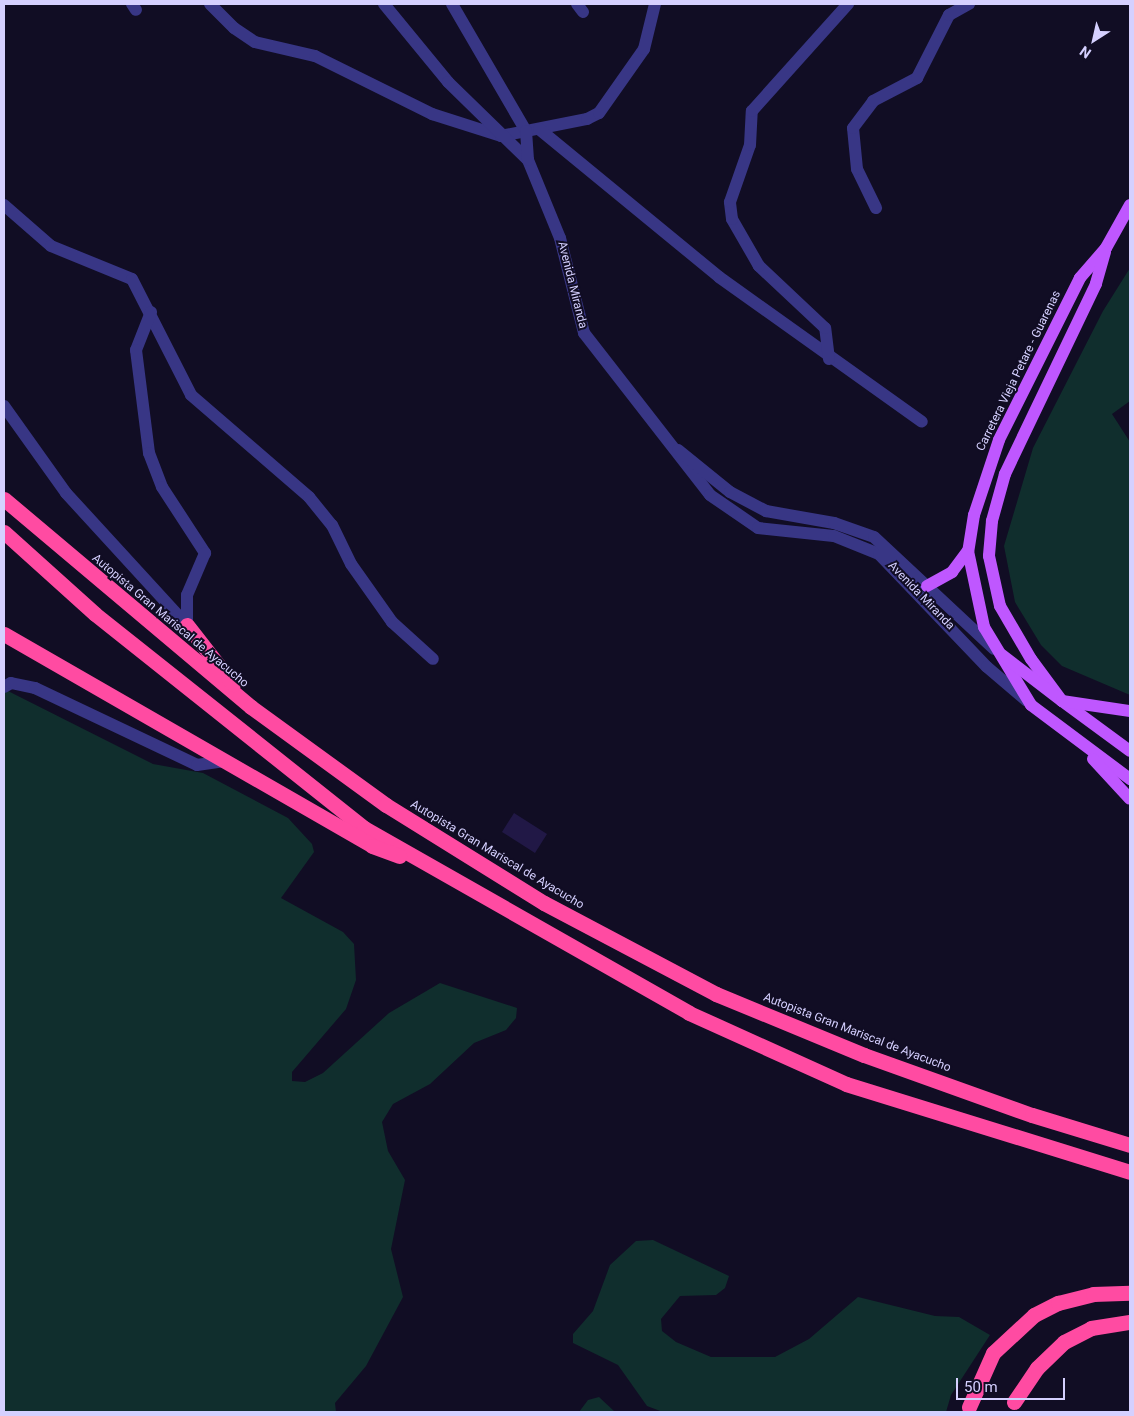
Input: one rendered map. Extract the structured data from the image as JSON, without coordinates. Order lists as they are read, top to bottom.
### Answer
{
  "streets": {
    "highway": ["Autopista Gran Mariscal de Ayacucho"],
    "main road": ["Carretera Vieja Petare - Guarenas"],
    "street": ["Avenida Miranda"]
  },
  "crossings": [
    ["Avenida Miranda", "Carretera Vieja Petare - Guarenas"]
  ],
  "scale_bar": "50 m",
  "north": "bottom left"
}
